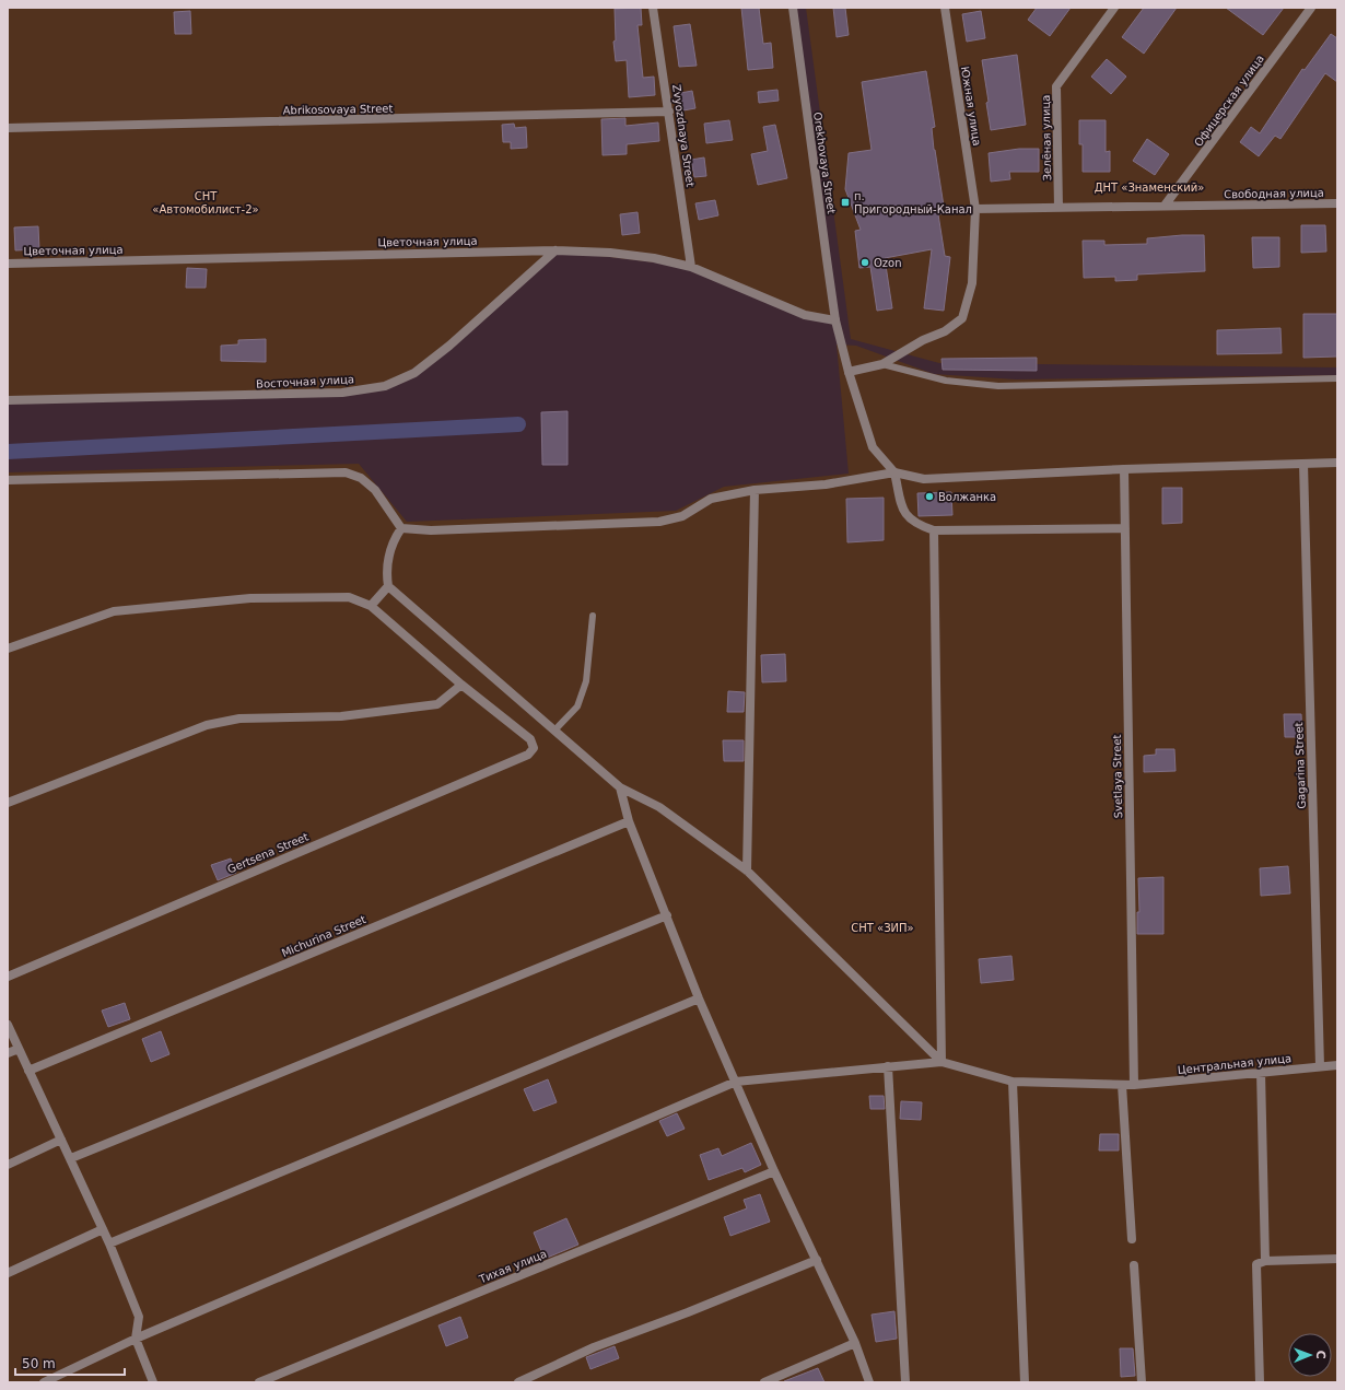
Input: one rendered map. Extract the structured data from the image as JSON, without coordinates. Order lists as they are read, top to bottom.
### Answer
{
  "streets": {
    "street": [
      "Офицерская улица",
      "Южная улица",
      "Abrikosovaya Street",
      "Zvyozdnaya Street",
      "Зелёная улица",
      "Orekhovaya Street",
      "Свободная улица",
      "Цветочная улица",
      "Восточная улица",
      "Gagarina Street",
      "Svetlaya Street",
      "Gertsena Street",
      "Michurina Street",
      "Центральная улица",
      "Тихая улица"
    ]
  },
  "crossings": [
    ["Офицерская улица", "Свободная улица"],
    ["Южная улица", "Orekhovaya Street"],
    ["Южная улица", "Свободная улица"],
    ["Abrikosovaya Street", "Zvyozdnaya Street"],
    ["Zvyozdnaya Street", "Цветочная улица"],
    ["Зелёная улица", "Свободная улица"],
    ["Orekhovaya Street", "Цветочная улица"],
    ["Цветочная улица", "Восточная улица"],
    ["Gagarina Street", "Центральная улица"],
    ["Svetlaya Street", "Центральная улица"]
  ],
  "parks": ["ДНТ «Знаменский»", "СНТ «Автомобилист-2»", "СНТ «ЗИП»"],
  "places": {
    "transit": ["п. Пригородный-Канал"],
    "other": ["Ozon", "Волжанка"]
  },
  "scale_bar": "50 m",
  "north": "right"
}
